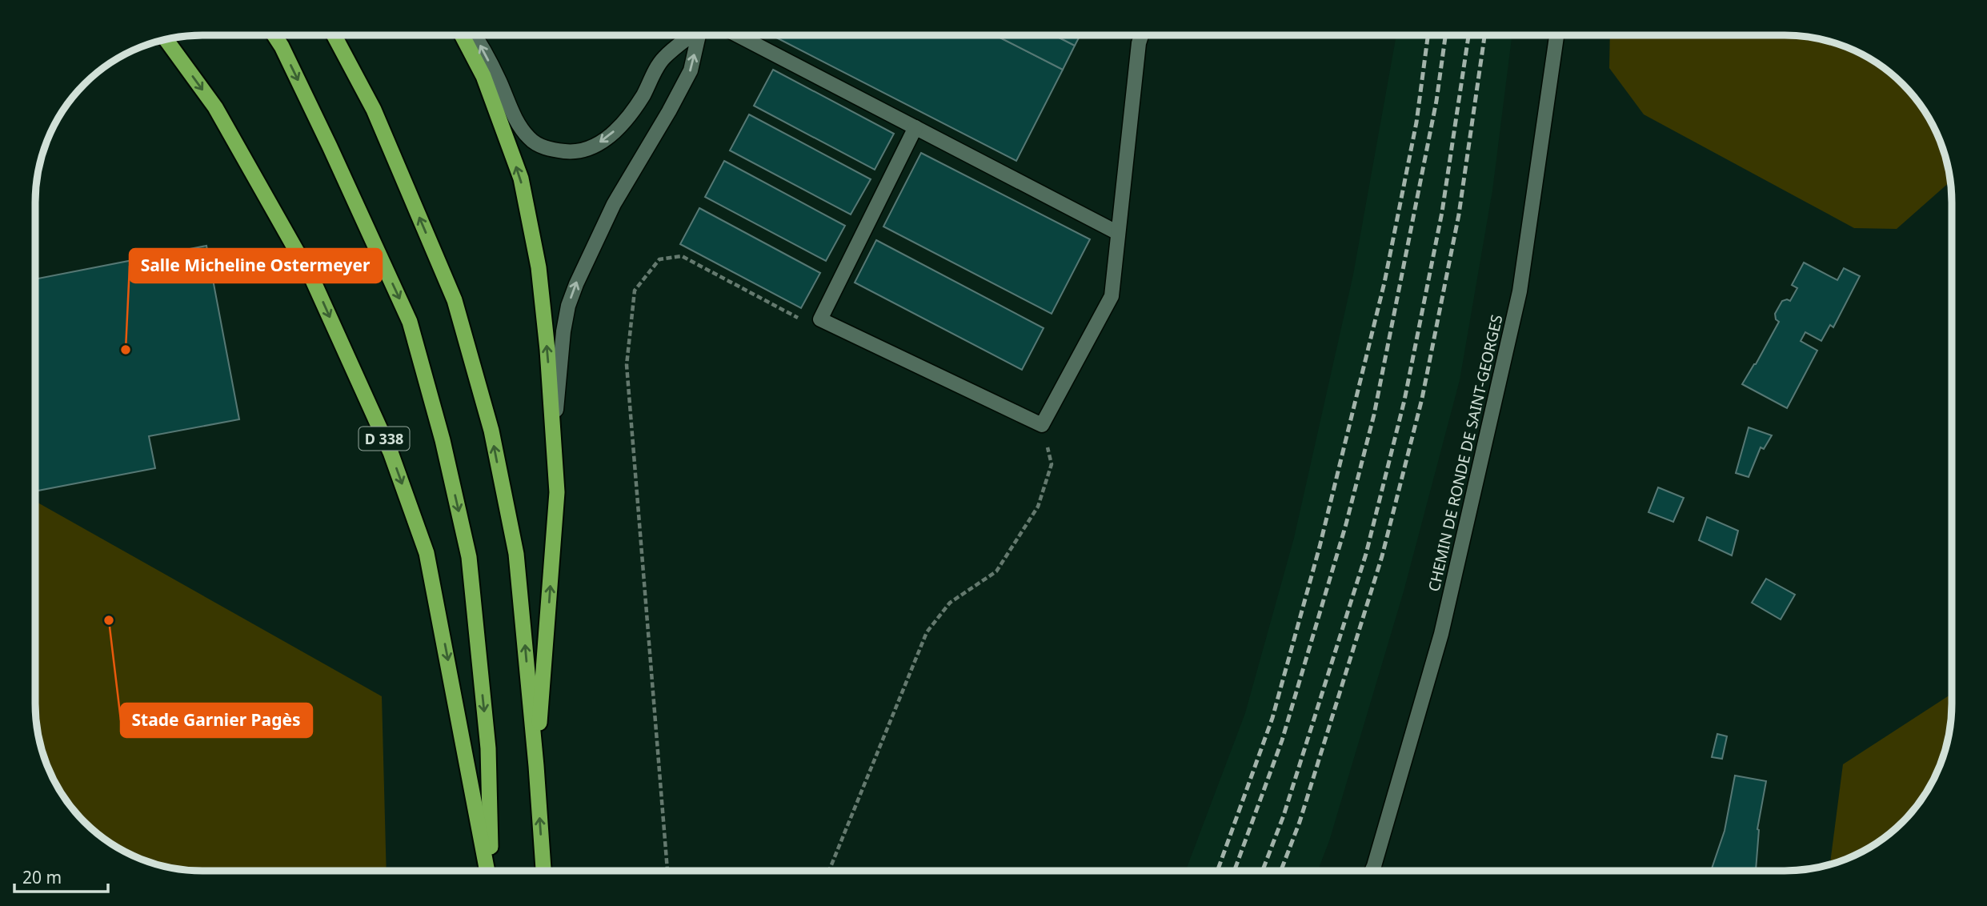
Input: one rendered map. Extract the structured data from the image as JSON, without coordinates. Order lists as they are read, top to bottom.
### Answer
{
  "streets": {
    "highway": ["D 338"],
    "street": ["CHEMIN DE RONDE DE SAINT-GEORGES"]
  },
  "places": ["Salle Micheline Ostermeyer", "Stade Garnier Pagès"],
  "scale_bar": "20 m"
}
